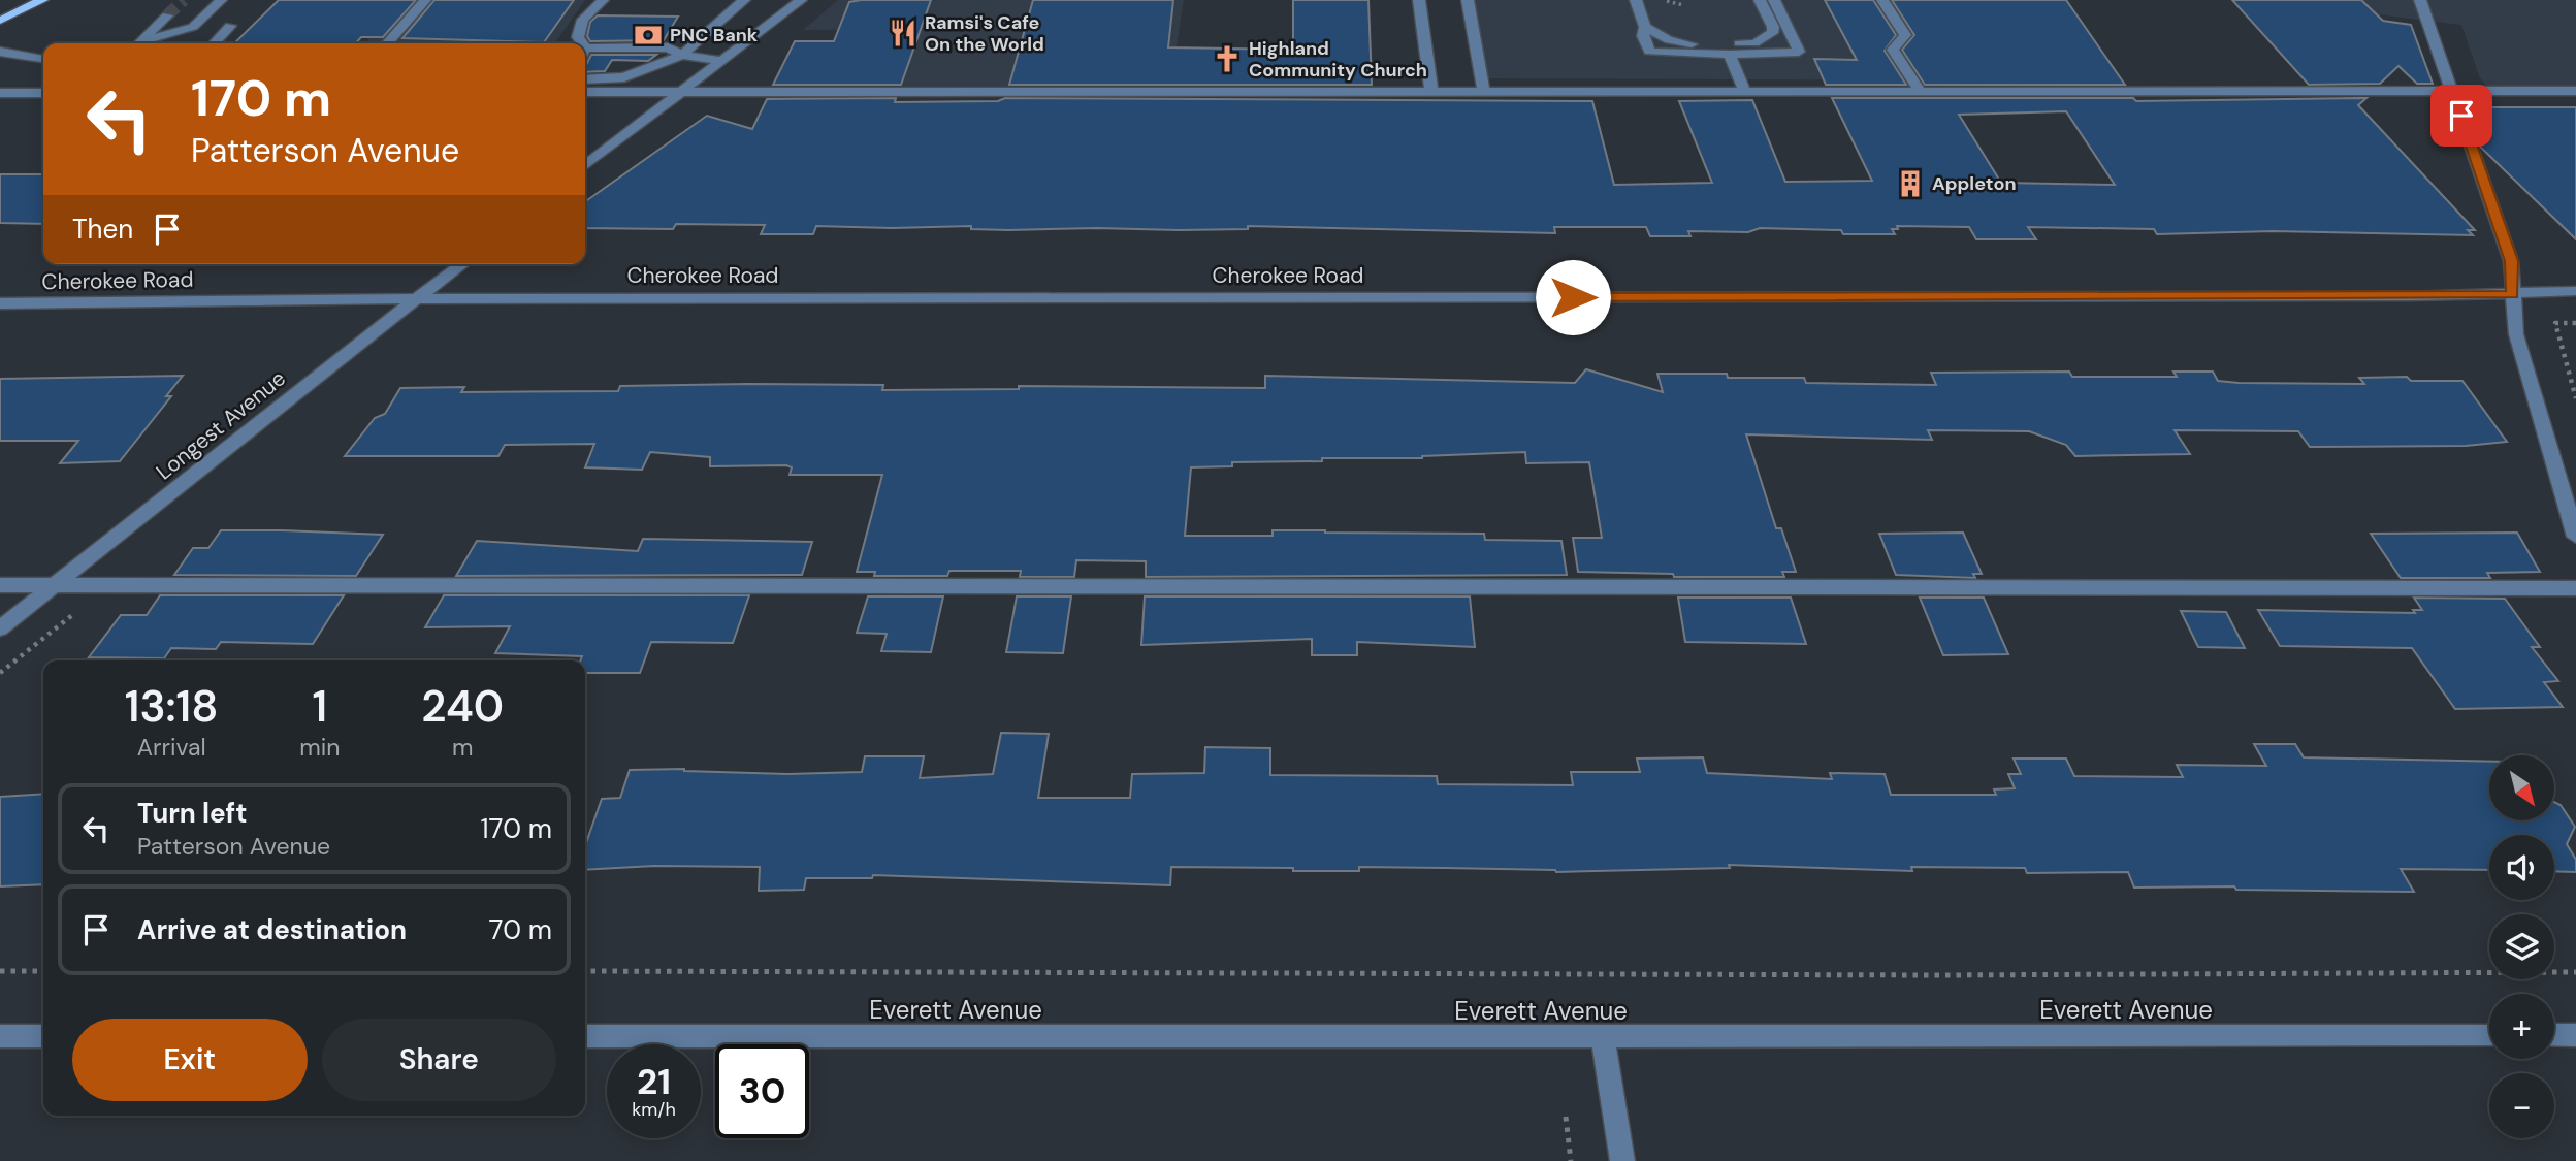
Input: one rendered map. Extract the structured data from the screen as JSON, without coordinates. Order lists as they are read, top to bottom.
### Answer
{
  "streets": {
    "street": ["Cherokee Road", "Longest Avenue", "Everett Avenue"]
  },
  "crossings": [
    ["Cherokee Road", "Longest Avenue"]
  ],
  "places": {
    "restaurant": ["Ramsi's Cafe On the World"],
    "bank": ["PNC Bank"],
    "church": ["Highland Community Church"],
    "building": ["Appleton"]
  },
  "north": "bottom right",
  "page": {
    "turn": ["170 m", "Patterson Avenue"],
    "then": "Then",
    "eta": [
      "13:18",
      "Arrival",
      "1",
      "min",
      "240",
      "m"
    ],
    "map_buttons": ["+", "−"],
    "list": [
      {
        "name": "Turn left",
        "note": "Patterson Avenue",
        "value": "170 m"
      },
      {
        "name": "Arrive at destination",
        "value": "70 m"
      }
    ],
    "buttons": ["Exit", "Share"],
    "speed": "21 km/h",
    "limit": "30"
  }
}
